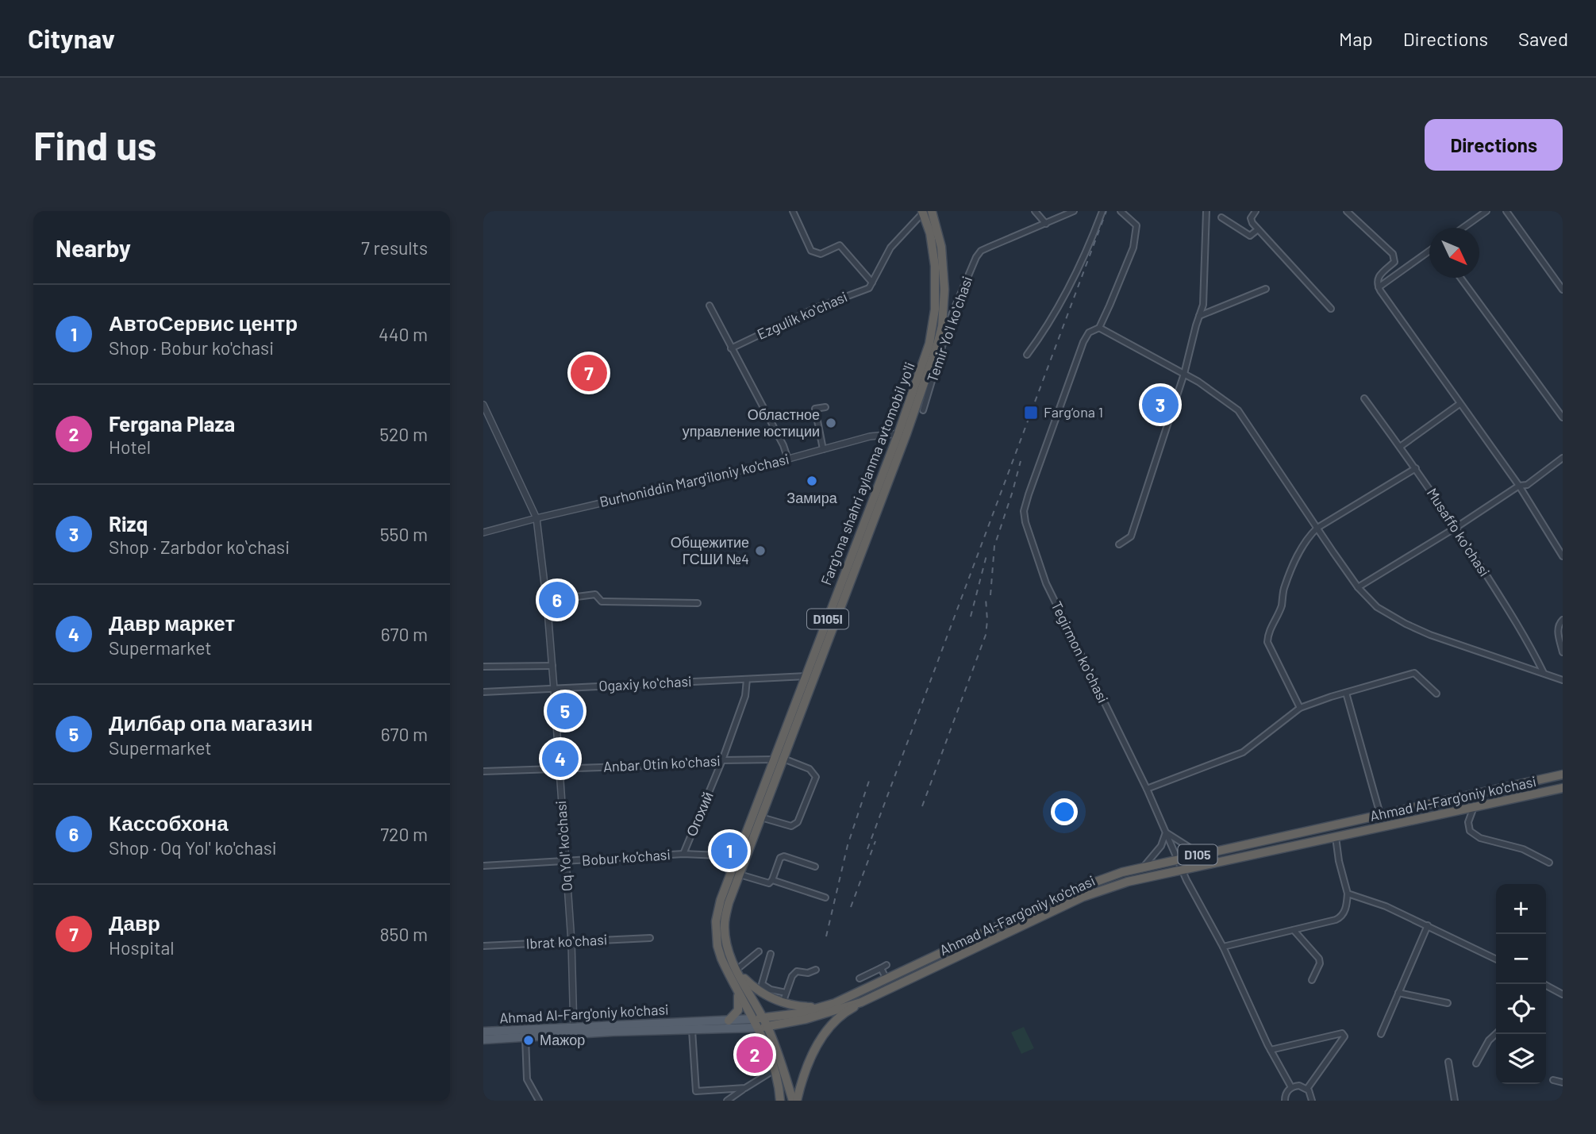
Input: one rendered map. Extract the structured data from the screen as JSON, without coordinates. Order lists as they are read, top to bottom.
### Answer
{
  "streets": {
    "highway": [
      "Fargʻona shahri aylanma avtomobil yoʻli",
      "D105l",
      "Ahmad Al-Farg'oniy ko'chasi",
      "D105"
    ],
    "street": [
      "Ezgulik koʻchasi",
      "Temir Yoʻl koʻchasi",
      "Burhoniddin Marg'iloniy ko'chasi",
      "Musaffo koʻchasi",
      "Tegirmon koʻchasi",
      "Ogaxiy koʻchasi",
      "Anbar Otin koʻchasi",
      "Огохий",
      "Oq Yol' ko'chasi",
      "Bobur ko'chasi",
      "Ibrat koʻchasi"
    ]
  },
  "crossings": [
    ["Fargʻona shahri aylanma avtomobil yoʻli", "Burhoniddin Marg'iloniy ko'chasi"],
    ["Fargʻona shahri aylanma avtomobil yoʻli", "Ogaxiy koʻchasi"],
    ["Fargʻona shahri aylanma avtomobil yoʻli", "Anbar Otin koʻchasi"],
    ["Fargʻona shahri aylanma avtomobil yoʻli", "Ahmad Al-Farg'oniy ko'chasi"],
    ["Fargʻona shahri aylanma avtomobil yoʻli", "D105"],
    ["Fargʻona shahri aylanma avtomobil yoʻli", "Bobur ko'chasi"],
    ["Burhoniddin Marg'iloniy ko'chasi", "Oq Yol' ko'chasi"],
    ["Tegirmon koʻchasi", "Ahmad Al-Farg'oniy ko'chasi"],
    ["Ogaxiy koʻchasi", "Огохий"],
    ["Ogaxiy koʻchasi", "Oq Yol' ko'chasi"],
    ["Anbar Otin koʻchasi", "Огохий"],
    ["Anbar Otin koʻchasi", "Oq Yol' ko'chasi"],
    ["Ahmad Al-Farg'oniy ko'chasi", "Oq Yol' ko'chasi"],
    ["Ahmad Al-Farg'oniy ko'chasi", "D105"],
    ["Огохий", "Bobur ko'chasi"],
    ["Oq Yol' ko'chasi", "Bobur ko'chasi"],
    ["Oq Yol' ko'chasi", "Ibrat koʻchasi"]
  ],
  "places": {
    "transit": ["Farg‘ona 1"],
    "other": [
      "Областное управление юстиции",
      "Замира",
      "Общежитие ГСШИ №4",
      "Мажор"
    ]
  },
  "north": "bottom right",
  "page": {
    "header": "Citynav",
    "nav": ["Map", "Directions", "Saved"],
    "buttons": "Directions",
    "title": "Find us",
    "heading": ["Nearby", "7 results"],
    "list": [
      {
        "mark": "1",
        "name": "АвтоСервис центр",
        "note": "Shop · Bobur ko'chasi",
        "value": "440 m"
      },
      {
        "mark": "2",
        "name": "Fergana Plaza",
        "note": "Hotel",
        "value": "520 m"
      },
      {
        "mark": "3",
        "name": "Rizq",
        "note": "Shop · Zarbdor koʻchasi",
        "value": "550 m"
      },
      {
        "mark": "4",
        "name": "Давр маркет",
        "note": "Supermarket",
        "value": "670 m"
      },
      {
        "mark": "5",
        "name": "Дилбар опа магазин",
        "note": "Supermarket",
        "value": "670 m"
      },
      {
        "mark": "6",
        "name": "Кассобхона",
        "note": "Shop · Oq Yol' ko'chasi",
        "value": "720 m"
      },
      {
        "mark": "7",
        "name": "Давр",
        "note": "Hospital",
        "value": "850 m"
      }
    ],
    "pins": [
      "7",
      "3",
      "6",
      "5",
      "4",
      "1",
      "2"
    ],
    "map_buttons": ["+", "−"]
  }
}
